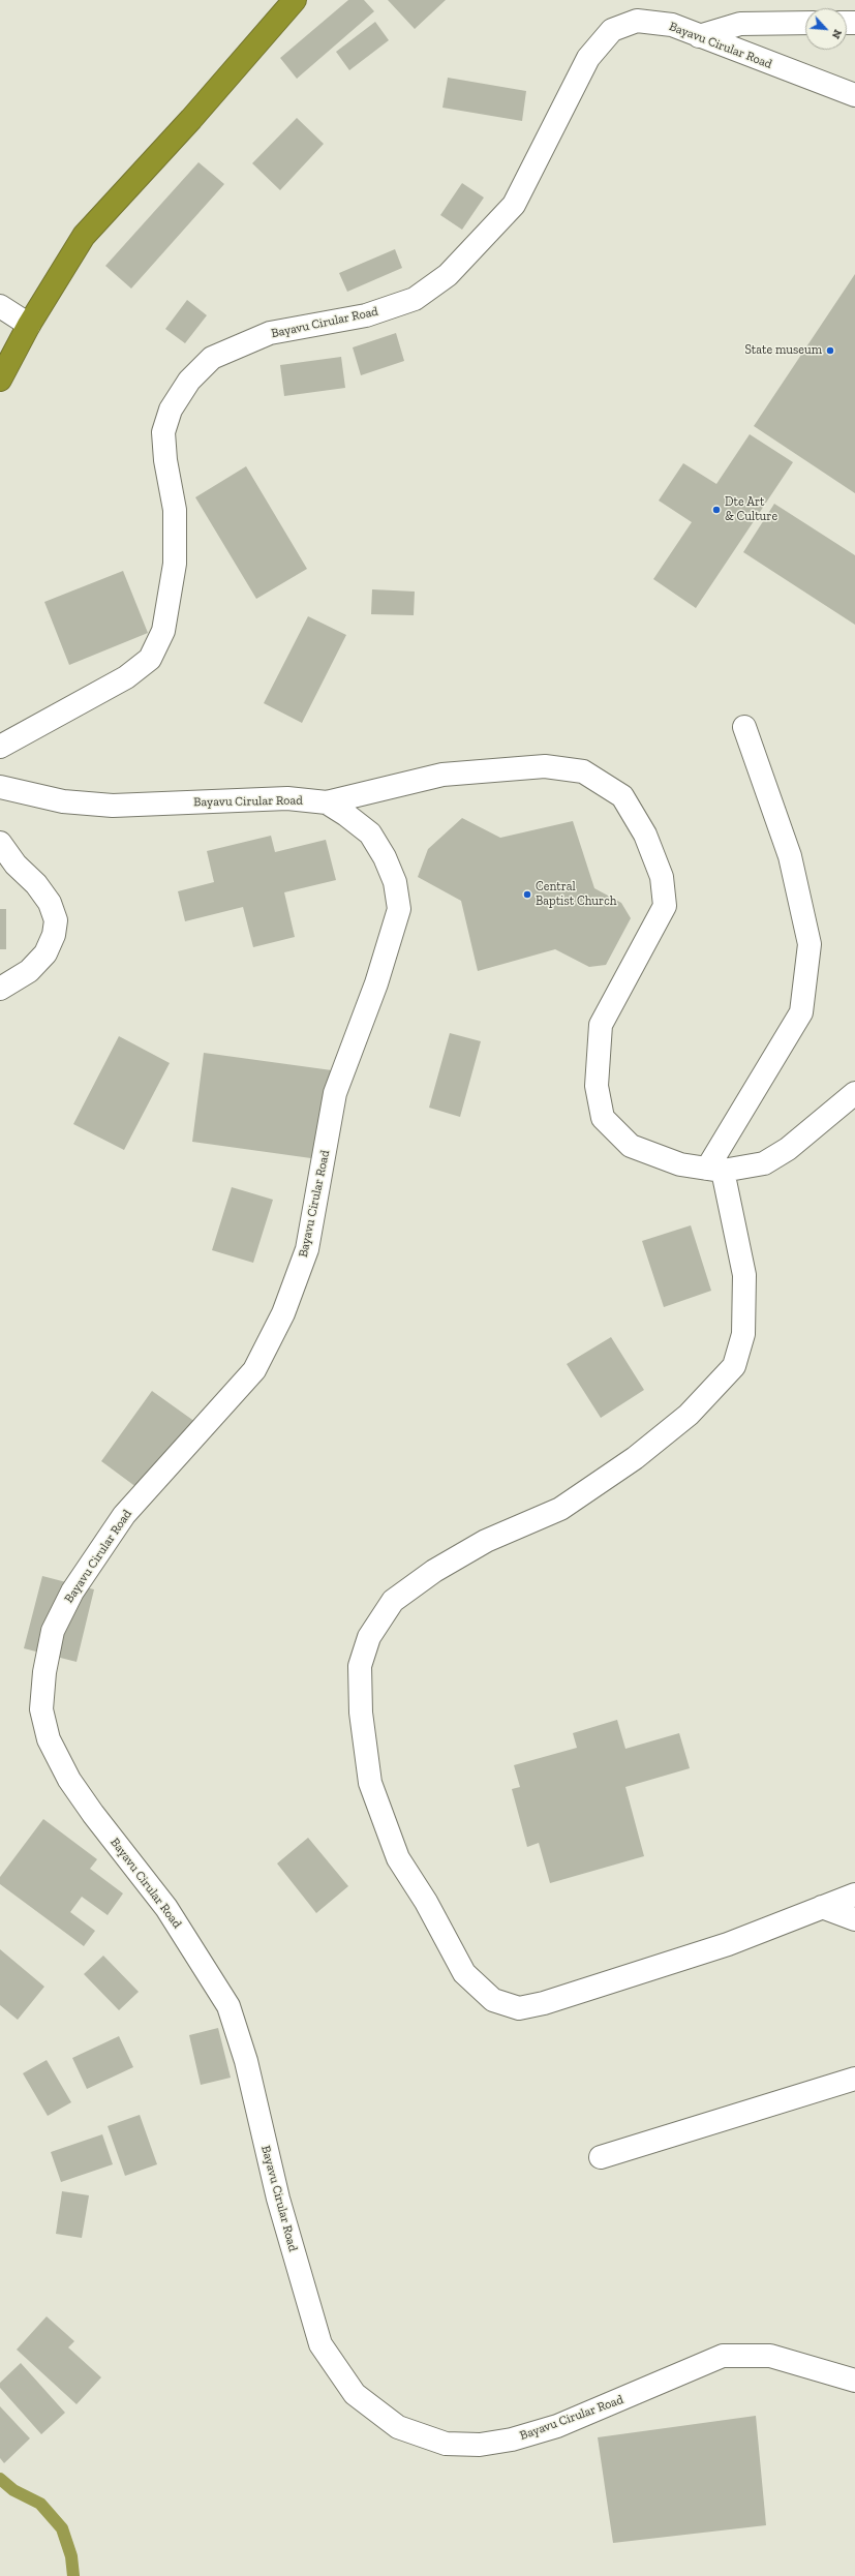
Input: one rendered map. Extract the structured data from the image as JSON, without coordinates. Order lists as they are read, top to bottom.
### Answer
{
  "streets": {
    "street": ["Bayavu Cirular Road"]
  },
  "places": ["State museum", "Dte Art & Culture", "Central Baptist Church"],
  "north": "bottom right"
}
